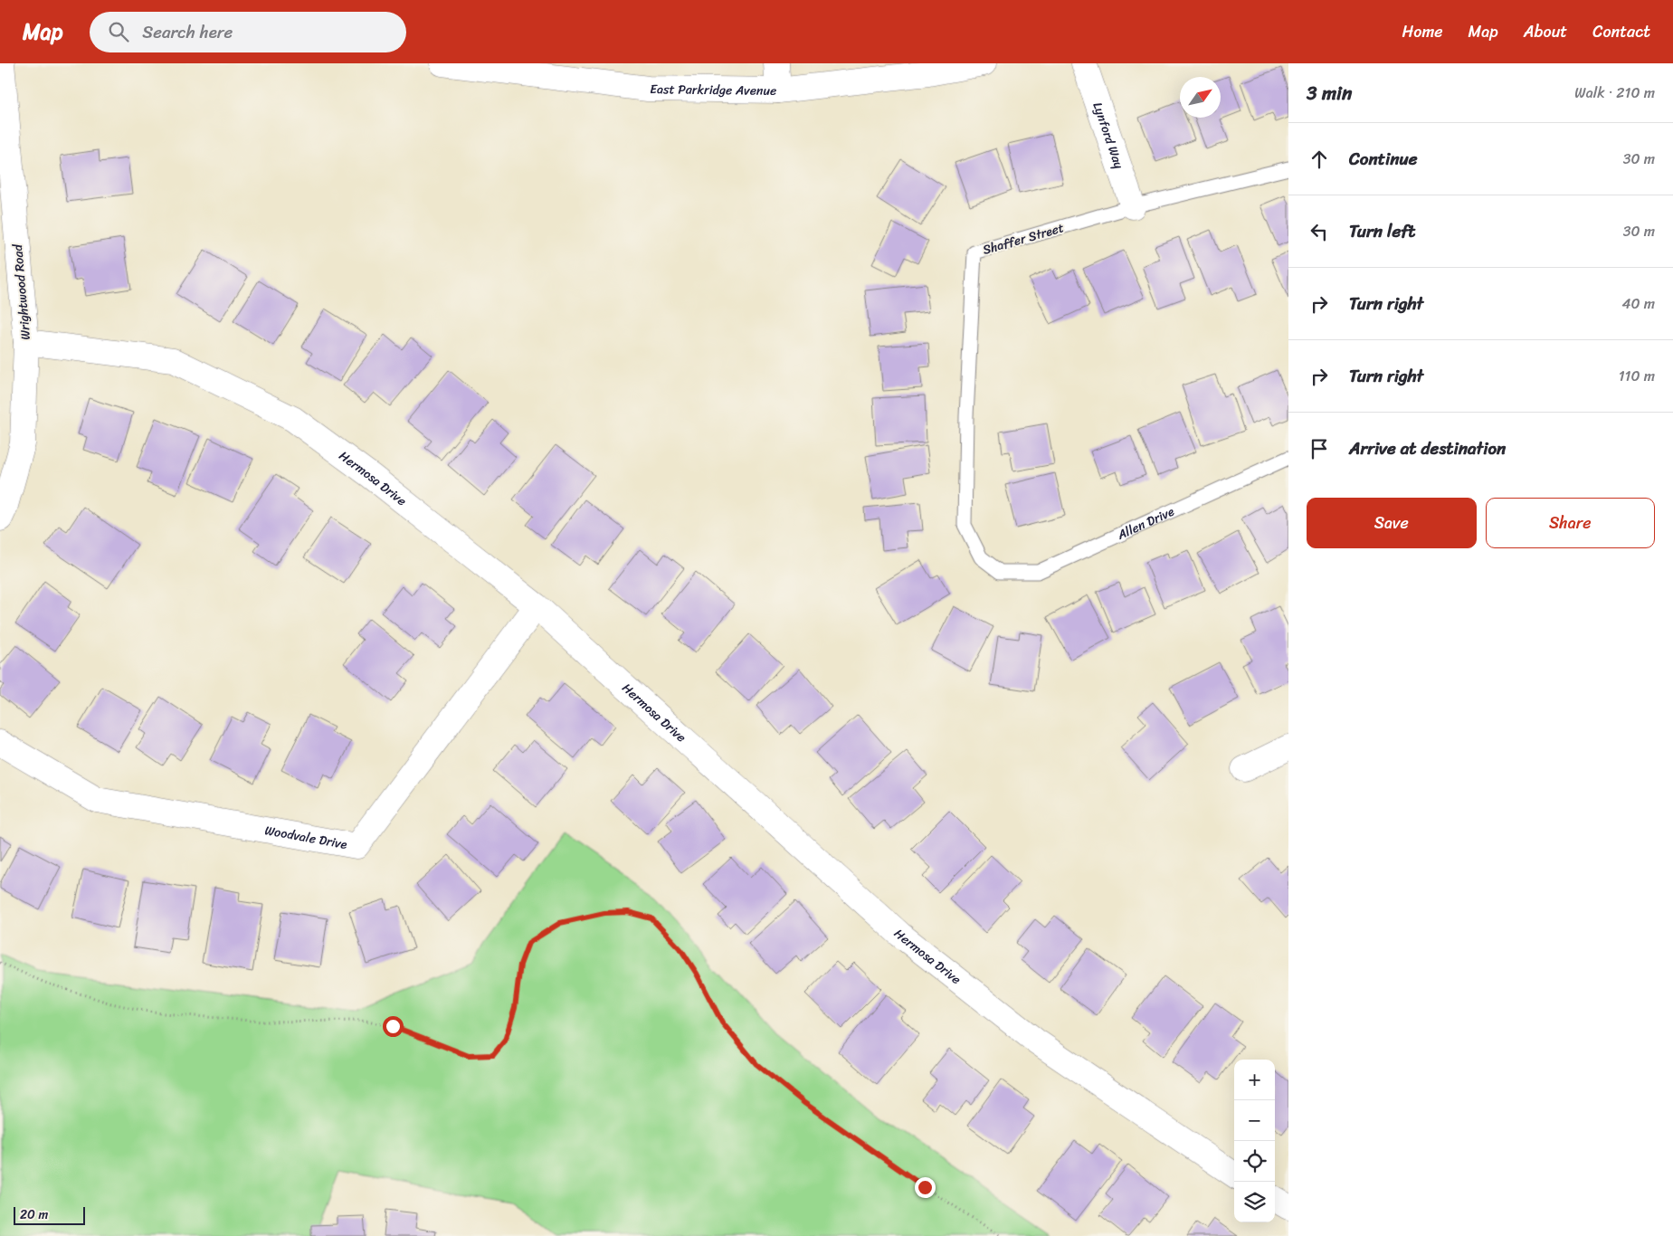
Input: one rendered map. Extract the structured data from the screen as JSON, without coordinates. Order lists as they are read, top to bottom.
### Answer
{
  "streets": {
    "street": [
      "East Parkridge Avenue",
      "Lynford Way",
      "Wrightwood Road",
      "Hermosa Drive",
      "Woodvale Drive"
    ],
    "lane": ["Shaffer Street", "Allen Drive"]
  },
  "crossings": [
    ["Lynford Way", "Shaffer Street"],
    ["Shaffer Street", "Allen Drive"],
    ["Wrightwood Road", "Hermosa Drive"],
    ["Hermosa Drive", "Woodvale Drive"]
  ],
  "scale_bar": "20 m",
  "north": "top right",
  "page": {
    "header": "Map",
    "search": "Search here",
    "nav": [
      "Home",
      "Map",
      "About",
      "Contact"
    ],
    "heading": ["3 min", "Walk · 210 m"],
    "list": [
      ["Continue", "30 m"],
      ["Turn left", "30 m"],
      ["Turn right", "40 m"],
      ["Turn right", "110 m"],
      "Arrive at destination"
    ],
    "buttons": ["Save", "Share"],
    "map_buttons": ["+", "−"],
    "scale": "20 m"
  }
}
